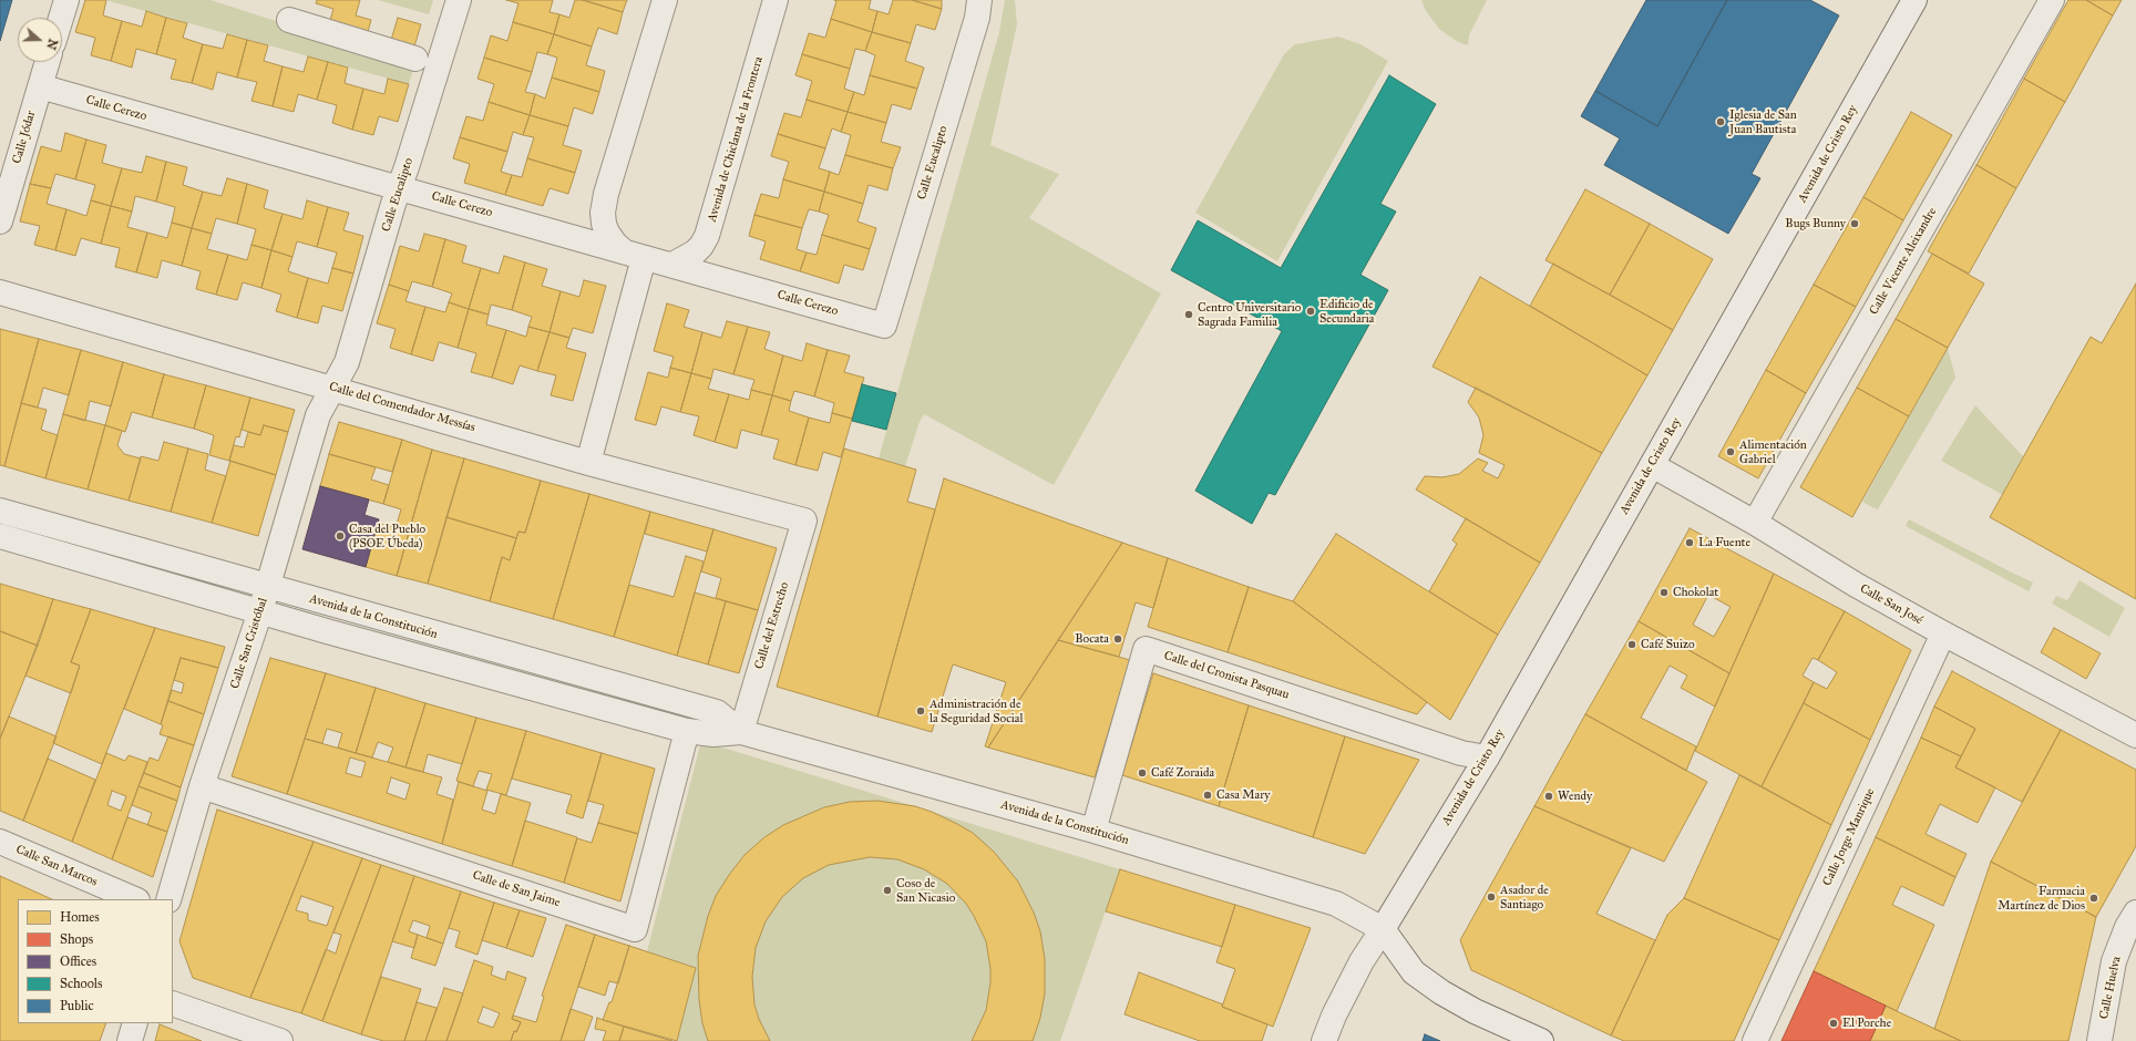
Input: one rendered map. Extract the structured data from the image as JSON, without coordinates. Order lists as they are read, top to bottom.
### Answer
{
  "streets": {
    "street": [
      "Calle Cerezo",
      "Calle Jódar",
      "Avenida de Chiclana de la Frontera",
      "Avenida de Cristo Rey",
      "Calle Eucalipto",
      "Calle Vicente Aleixandre",
      "Calle del Comendador Messías",
      "Calle San José",
      "Avenida de la Constitución",
      "Calle del Estrecho",
      "Calle San Cristóbal",
      "Calle del Cronista Pasquau",
      "Calle Jorge Manrique",
      "Calle San Marcos",
      "Calle de San Jaime",
      "Calle Huelva"
    ]
  },
  "crossings": [
    ["Calle Cerezo", "Calle Jódar"],
    ["Calle Cerezo", "Avenida de Chiclana de la Frontera"],
    ["Calle Cerezo", "Calle Eucalipto"],
    ["Avenida de Cristo Rey", "Calle San José"],
    ["Avenida de Cristo Rey", "Avenida de la Constitución"],
    ["Avenida de Cristo Rey", "Calle del Cronista Pasquau"],
    ["Calle Eucalipto", "Calle del Comendador Messías"],
    ["Calle Eucalipto", "Calle San Cristóbal"],
    ["Calle Vicente Aleixandre", "Calle San José"],
    ["Calle del Comendador Messías", "Calle del Estrecho"],
    ["Calle del Comendador Messías", "Calle San Cristóbal"],
    ["Calle San José", "Calle Jorge Manrique"],
    ["Avenida de la Constitución", "Calle del Estrecho"],
    ["Avenida de la Constitución", "Calle San Cristóbal"],
    ["Avenida de la Constitución", "Calle del Cronista Pasquau"],
    ["Avenida de la Constitución", "Calle de San Jaime"],
    ["Calle San Cristóbal", "Calle de San Jaime"]
  ],
  "places": [
    "Iglesia de San Juan Bautista",
    "Bugs Bunny",
    "Edificio de Secundaria",
    "Centro Universitario Sagrada Familia",
    "Alimentación Gabriel",
    "Casa del Pueblo (PSOE Úbeda)",
    "La Fuente",
    "Chokolat",
    "Bocata",
    "Café Suizo",
    "Administración de la Seguridad Social",
    "Café Zoraida",
    "Casa Mary",
    "Wendy",
    "Coso de San Nicasio",
    "Asador de Santiago",
    "Farmacia Martínez de Dios",
    "El Porche"
  ],
  "legend": [
    "Homes",
    "Shops",
    "Offices",
    "Schools",
    "Public"
  ],
  "north": "right"
}
